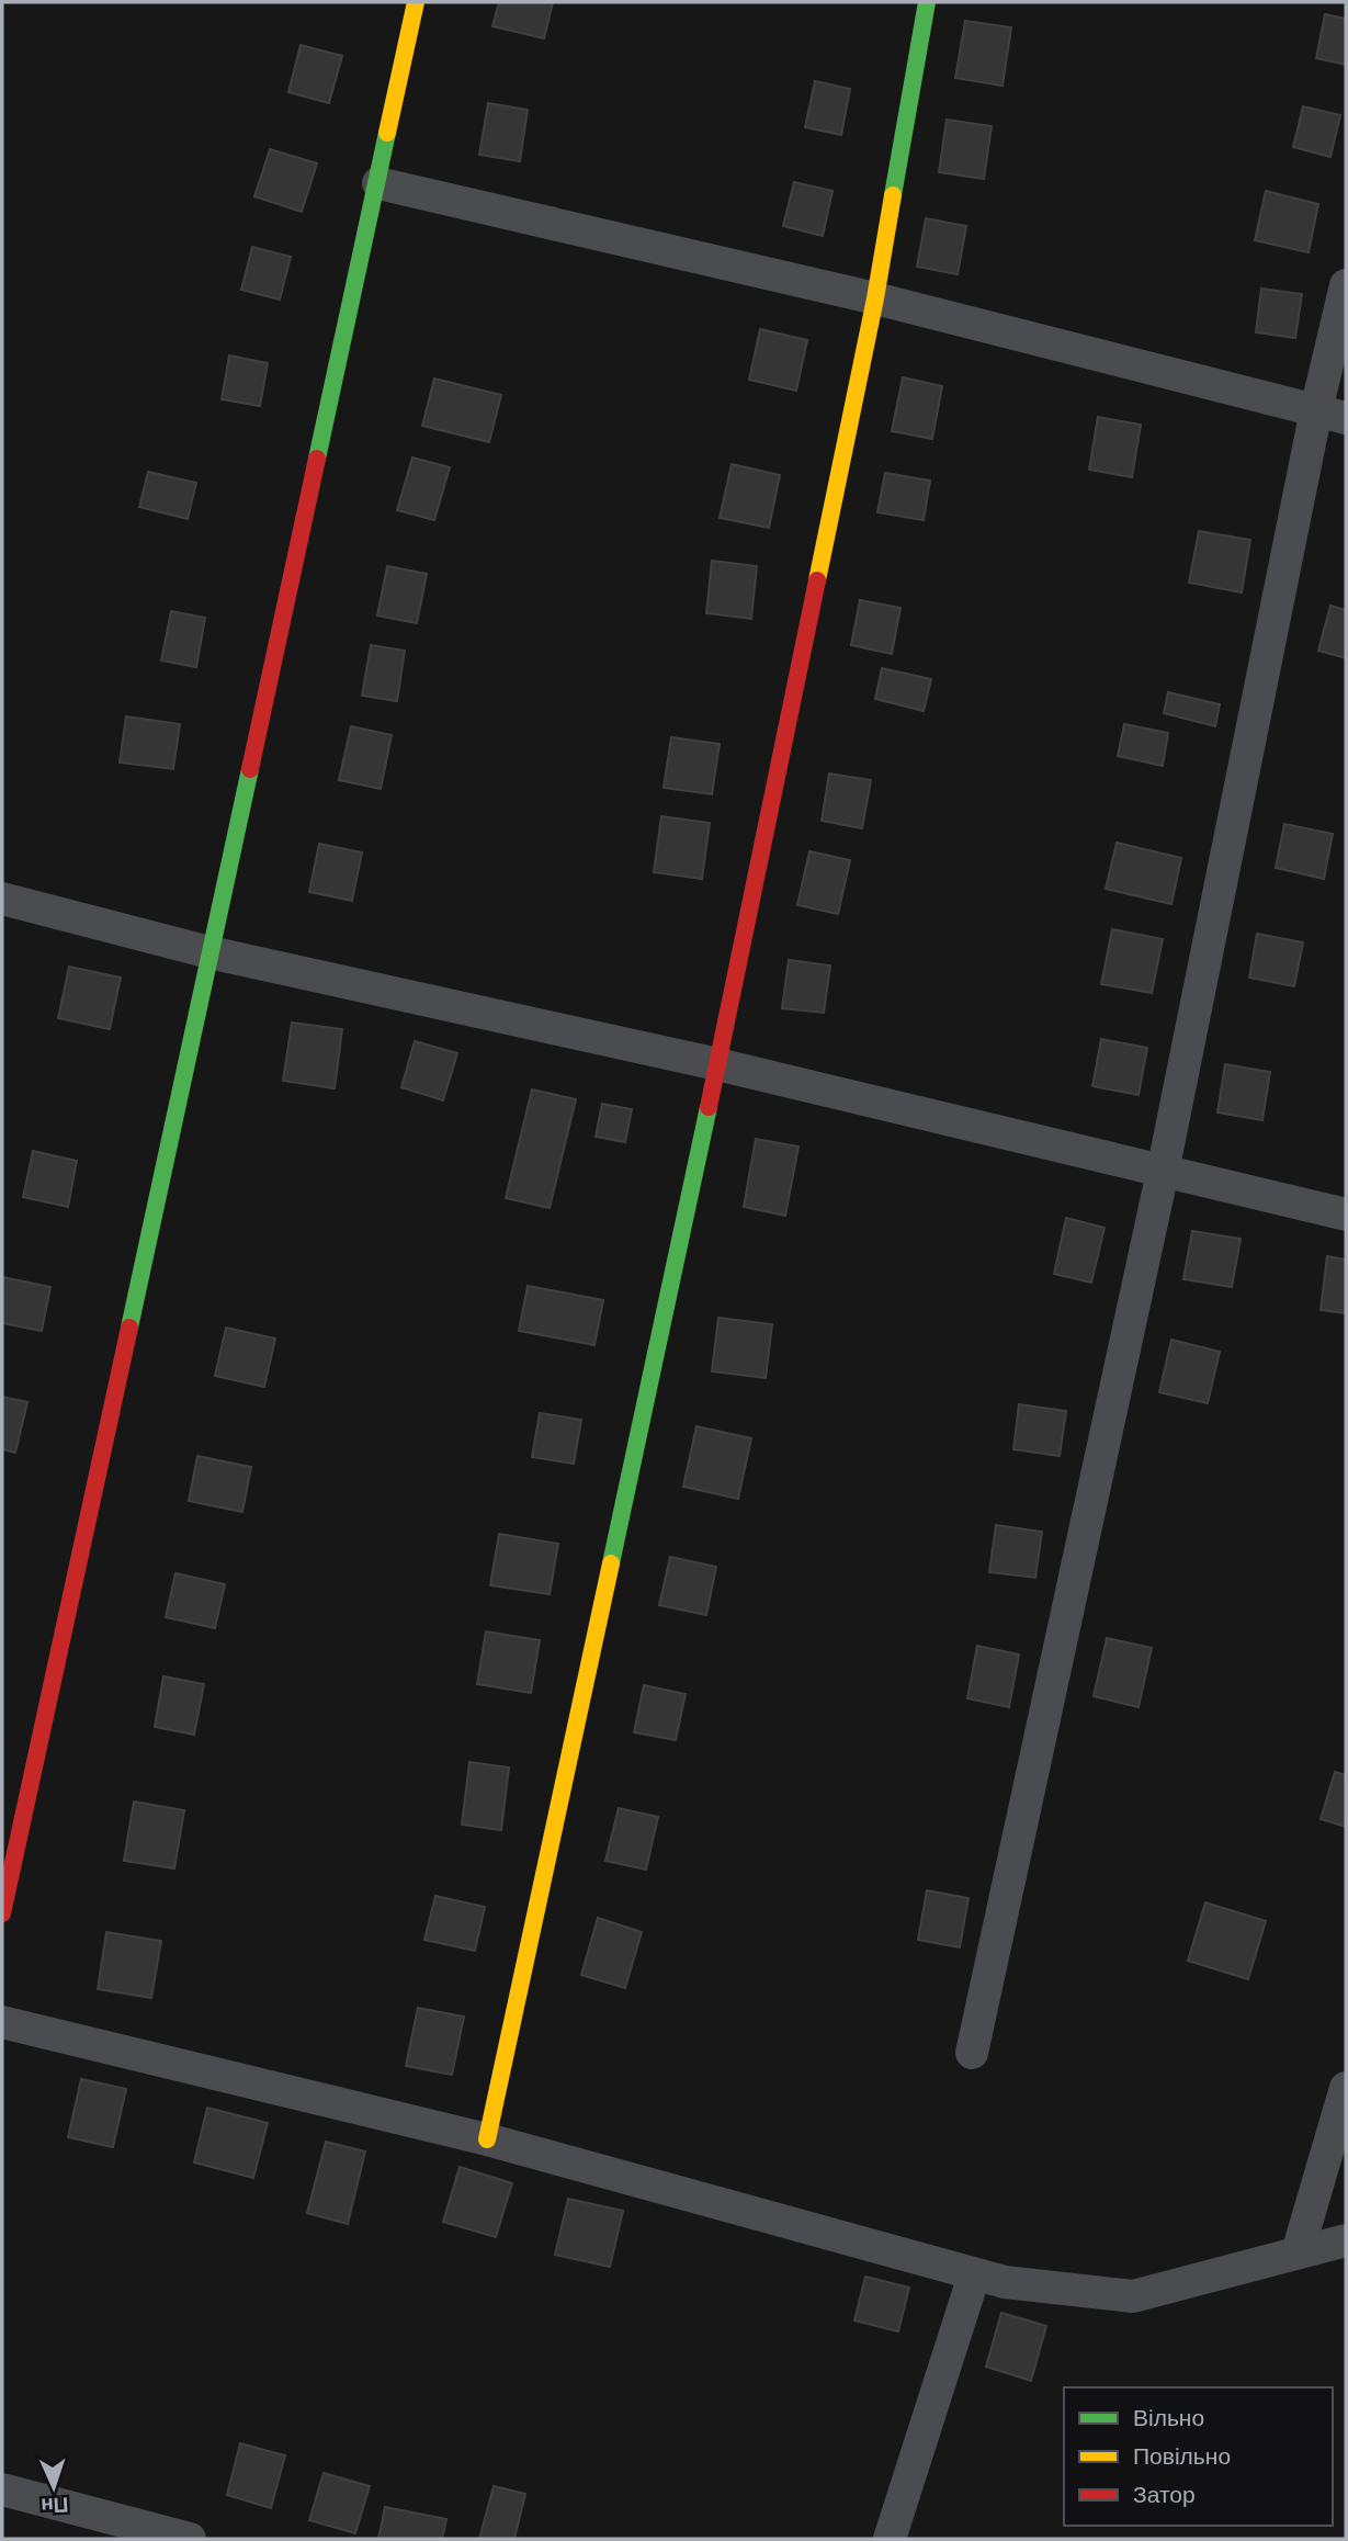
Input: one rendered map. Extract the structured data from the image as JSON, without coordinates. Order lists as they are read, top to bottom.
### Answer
{
  "legend": ["Вільно", "Повільно", "Затор"],
  "north": "bottom"
}
